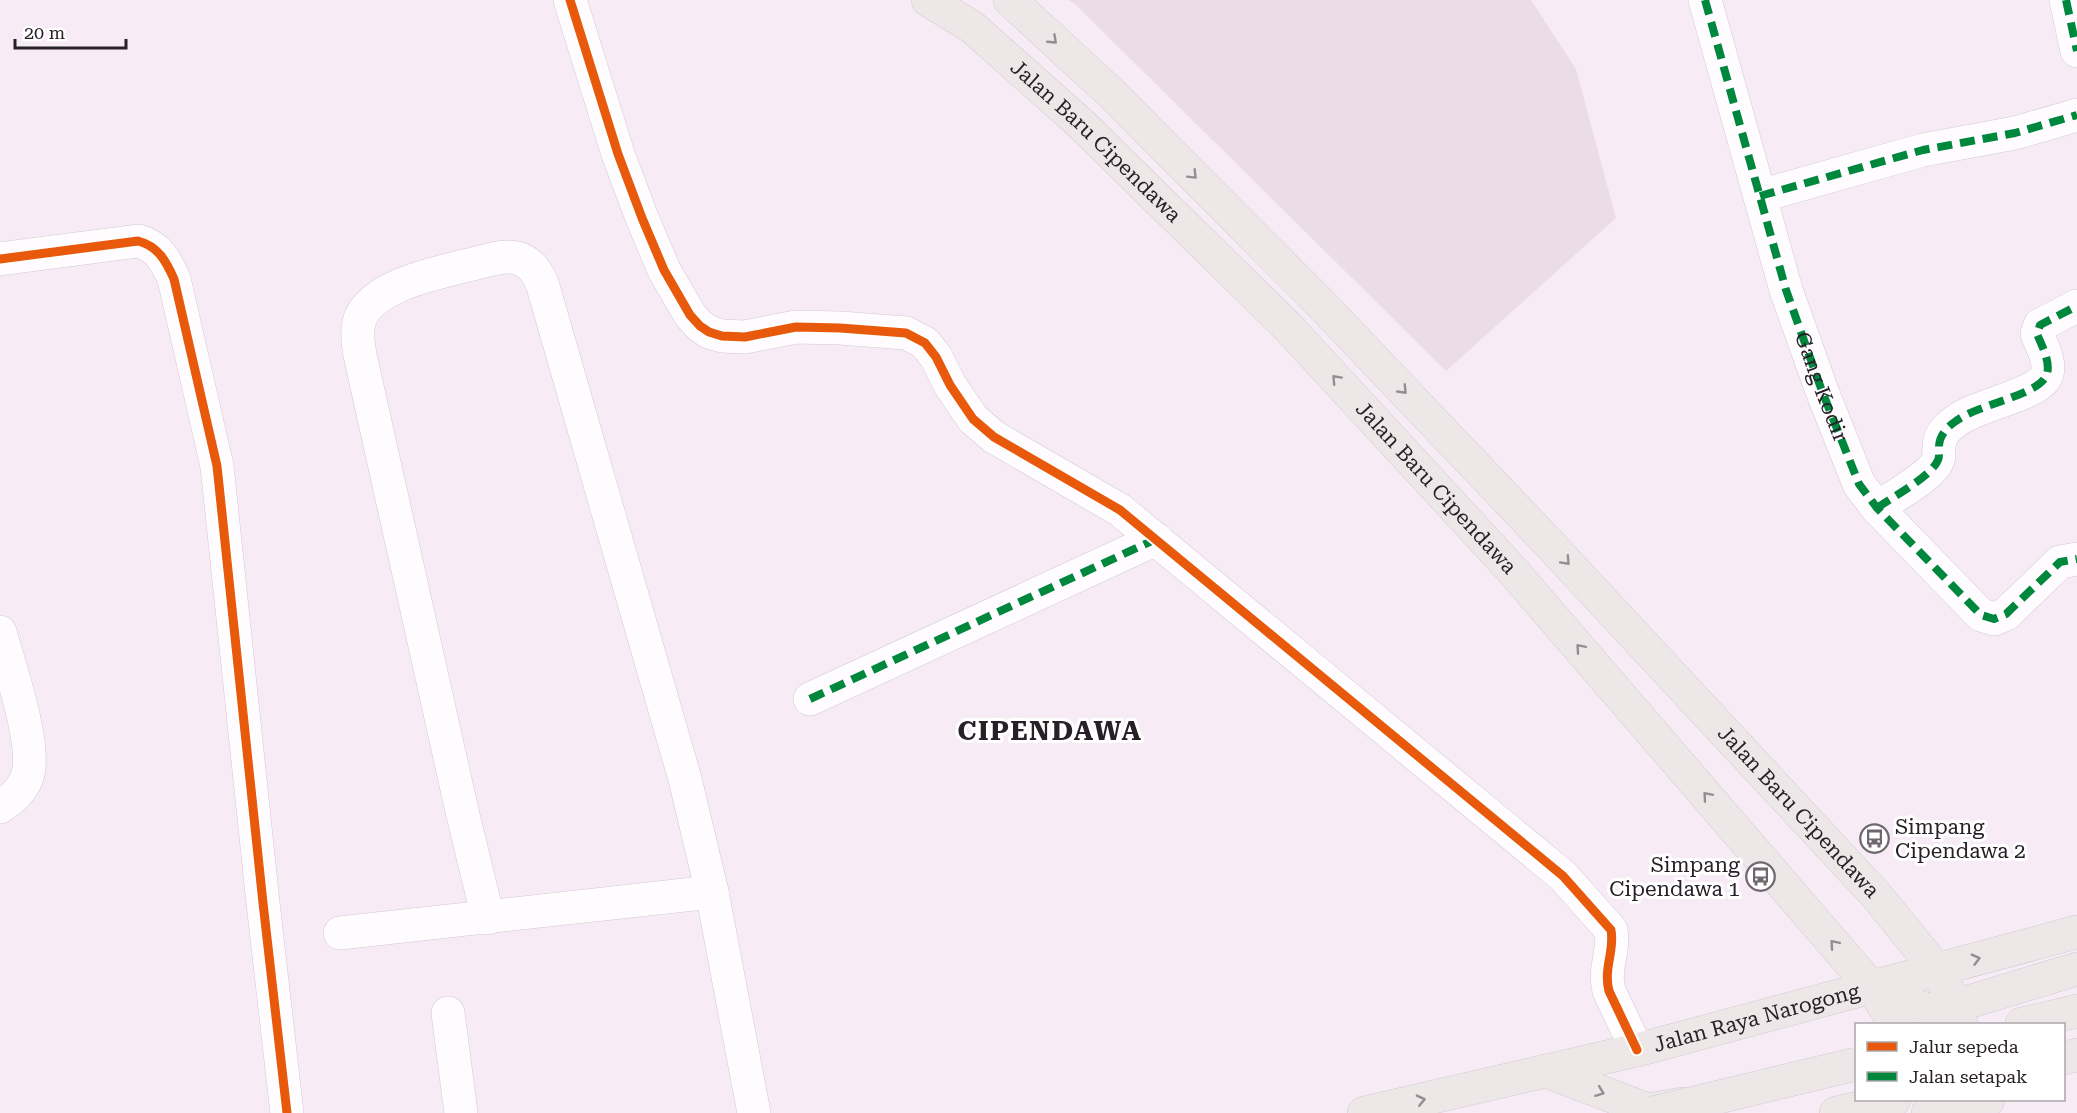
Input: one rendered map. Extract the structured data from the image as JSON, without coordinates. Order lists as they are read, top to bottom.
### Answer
{
  "streets": {
    "main road": ["Jalan Baru Cipendawa", "Jalan Raya Narogong"],
    "street": ["Gang Kodir"]
  },
  "crossings": [
    ["Jalan Baru Cipendawa", "Jalan Raya Narogong"]
  ],
  "districts": ["CIPENDAWA"],
  "places": {
    "bus stop": ["Simpang Cipendawa 2", "Simpang Cipendawa 1"]
  },
  "legend": ["Jalur sepeda", "Jalan setapak"],
  "scale_bar": "20 m"
}
